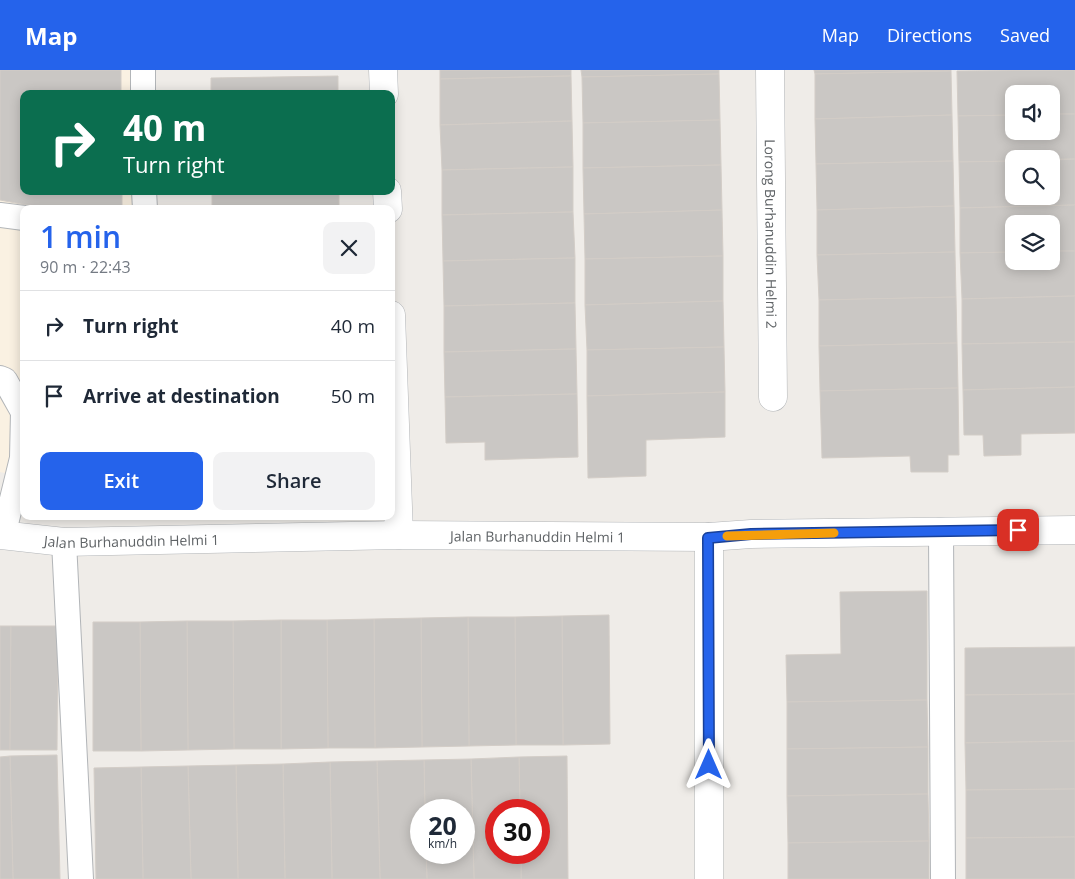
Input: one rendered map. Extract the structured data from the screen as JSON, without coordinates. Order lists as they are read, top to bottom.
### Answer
{
  "streets": {
    "street": ["Lorong Burhanuddin Helmi 2", "Jalan Burhanuddin Helmi 1"]
  },
  "page": {
    "header": "Map",
    "nav": ["Map", "Directions", "Saved"],
    "turn": ["40 m", "Turn right"],
    "heading": ["1 min", "90 m · 22:43"],
    "list": [
      {
        "name": "Turn right",
        "value": "40 m"
      },
      {
        "name": "Arrive at destination",
        "value": "50 m"
      }
    ],
    "buttons": ["Exit", "Share"],
    "speed": "20 km/h",
    "limit": "30"
  }
}
